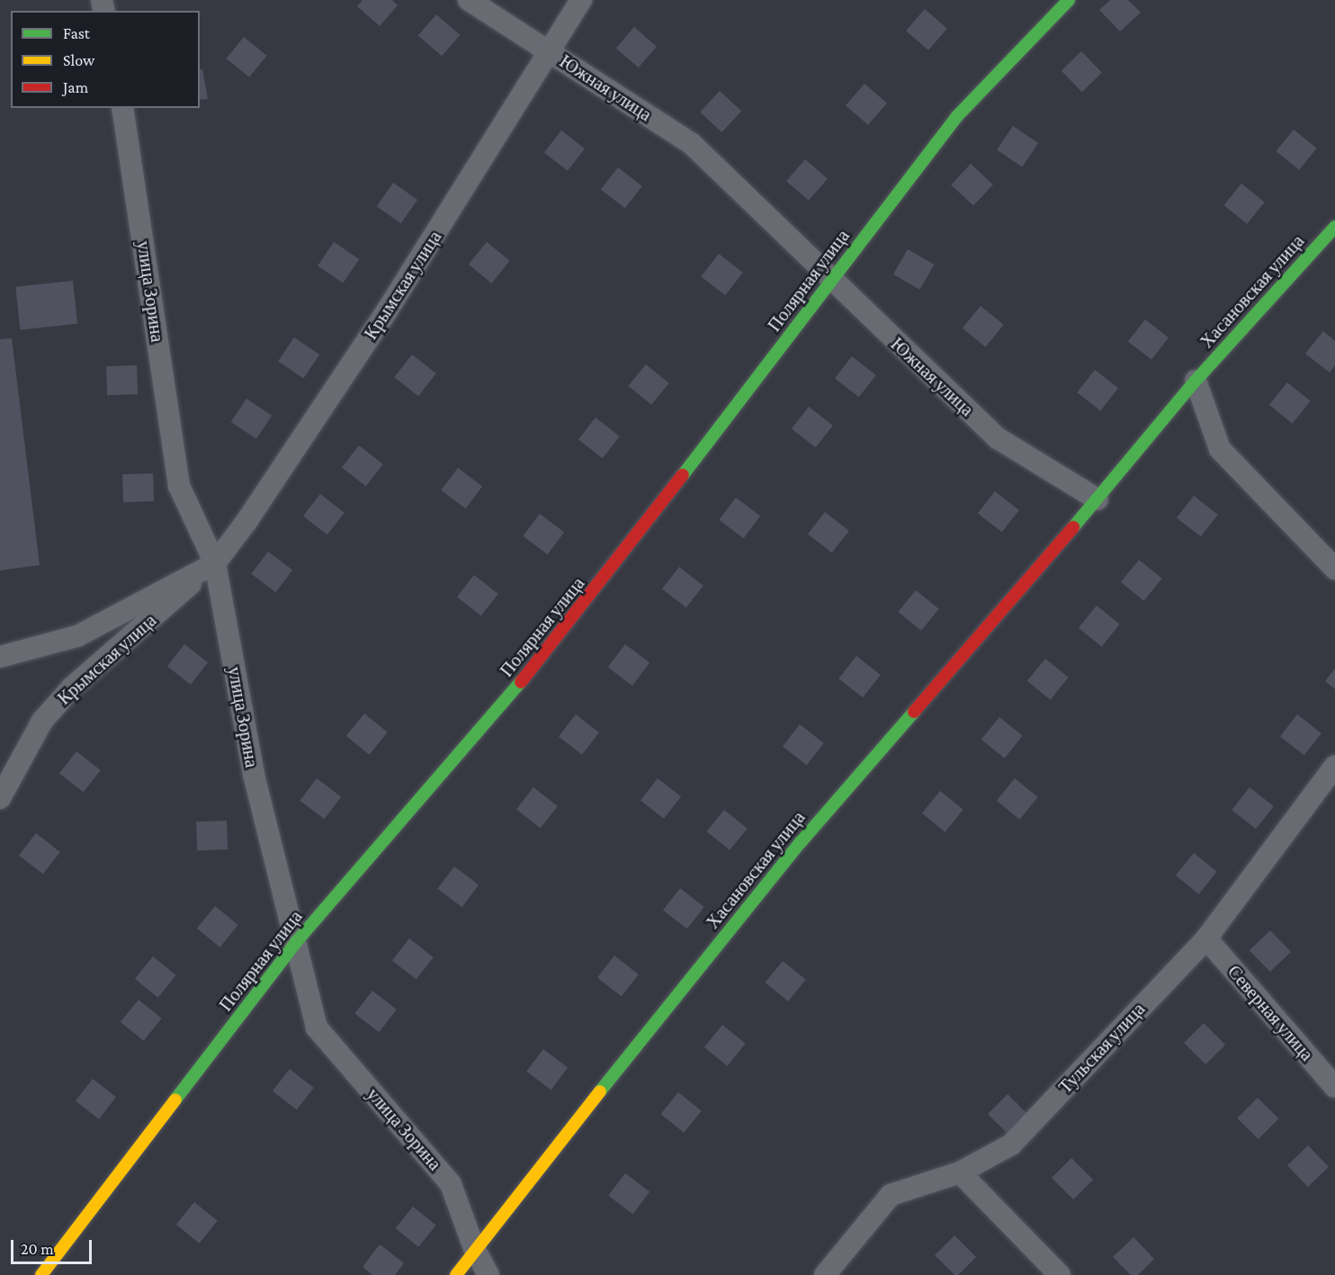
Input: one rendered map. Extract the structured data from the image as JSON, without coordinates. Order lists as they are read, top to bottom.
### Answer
{
  "streets": {
    "street": [
      "Южная улица",
      "Полярная улица",
      "Крымская улица",
      "улица Зорина",
      "Хасановская улица",
      "Северная улица",
      "Тульская улица"
    ]
  },
  "crossings": [
    ["Южная улица", "Полярная улица"],
    ["Южная улица", "Крымская улица"],
    ["Южная улица", "Хасановская улица"],
    ["Полярная улица", "улица Зорина"],
    ["Крымская улица", "улица Зорина"],
    ["улица Зорина", "Хасановская улица"],
    ["Северная улица", "Тульская улица"]
  ],
  "legend": ["Fast", "Slow", "Jam"],
  "scale_bar": "20 m"
}
